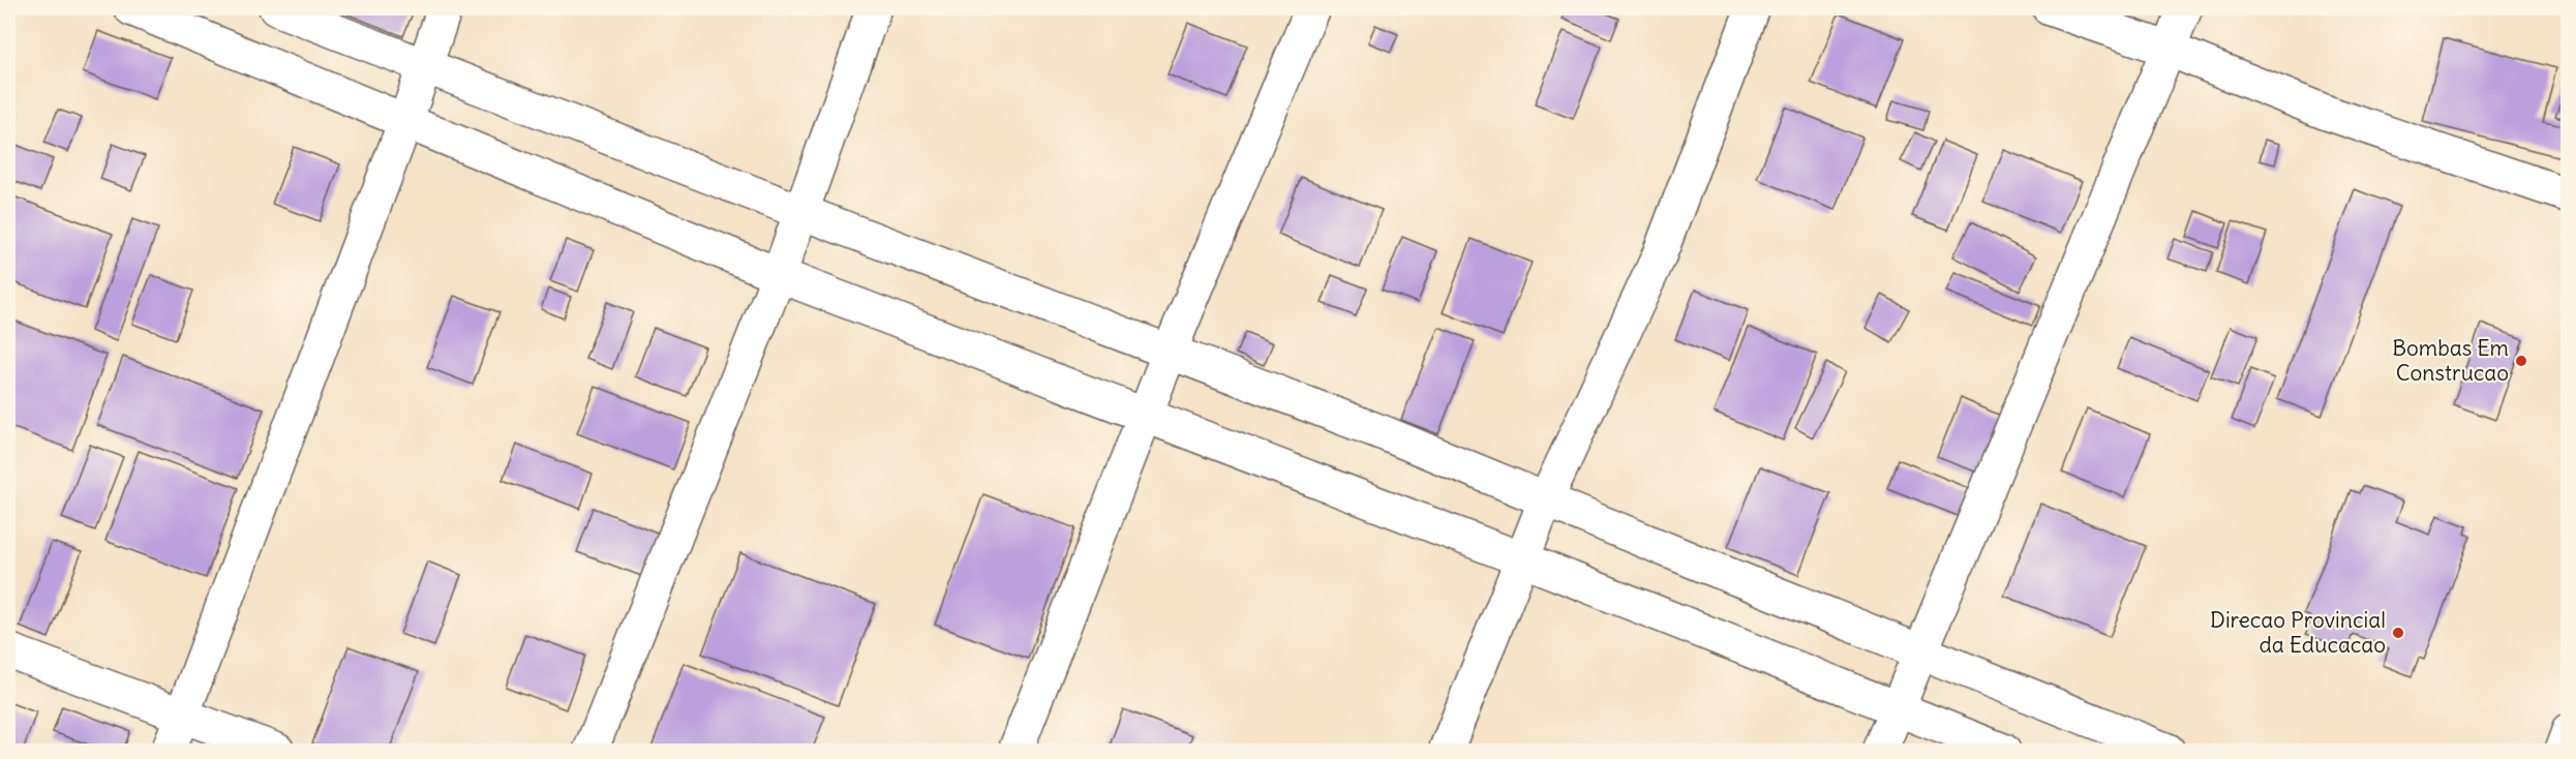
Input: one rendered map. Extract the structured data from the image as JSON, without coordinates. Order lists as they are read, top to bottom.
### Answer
{
  "places": ["Bombas Em Construcao", "Direcao Provincial da Educacao"]
}
